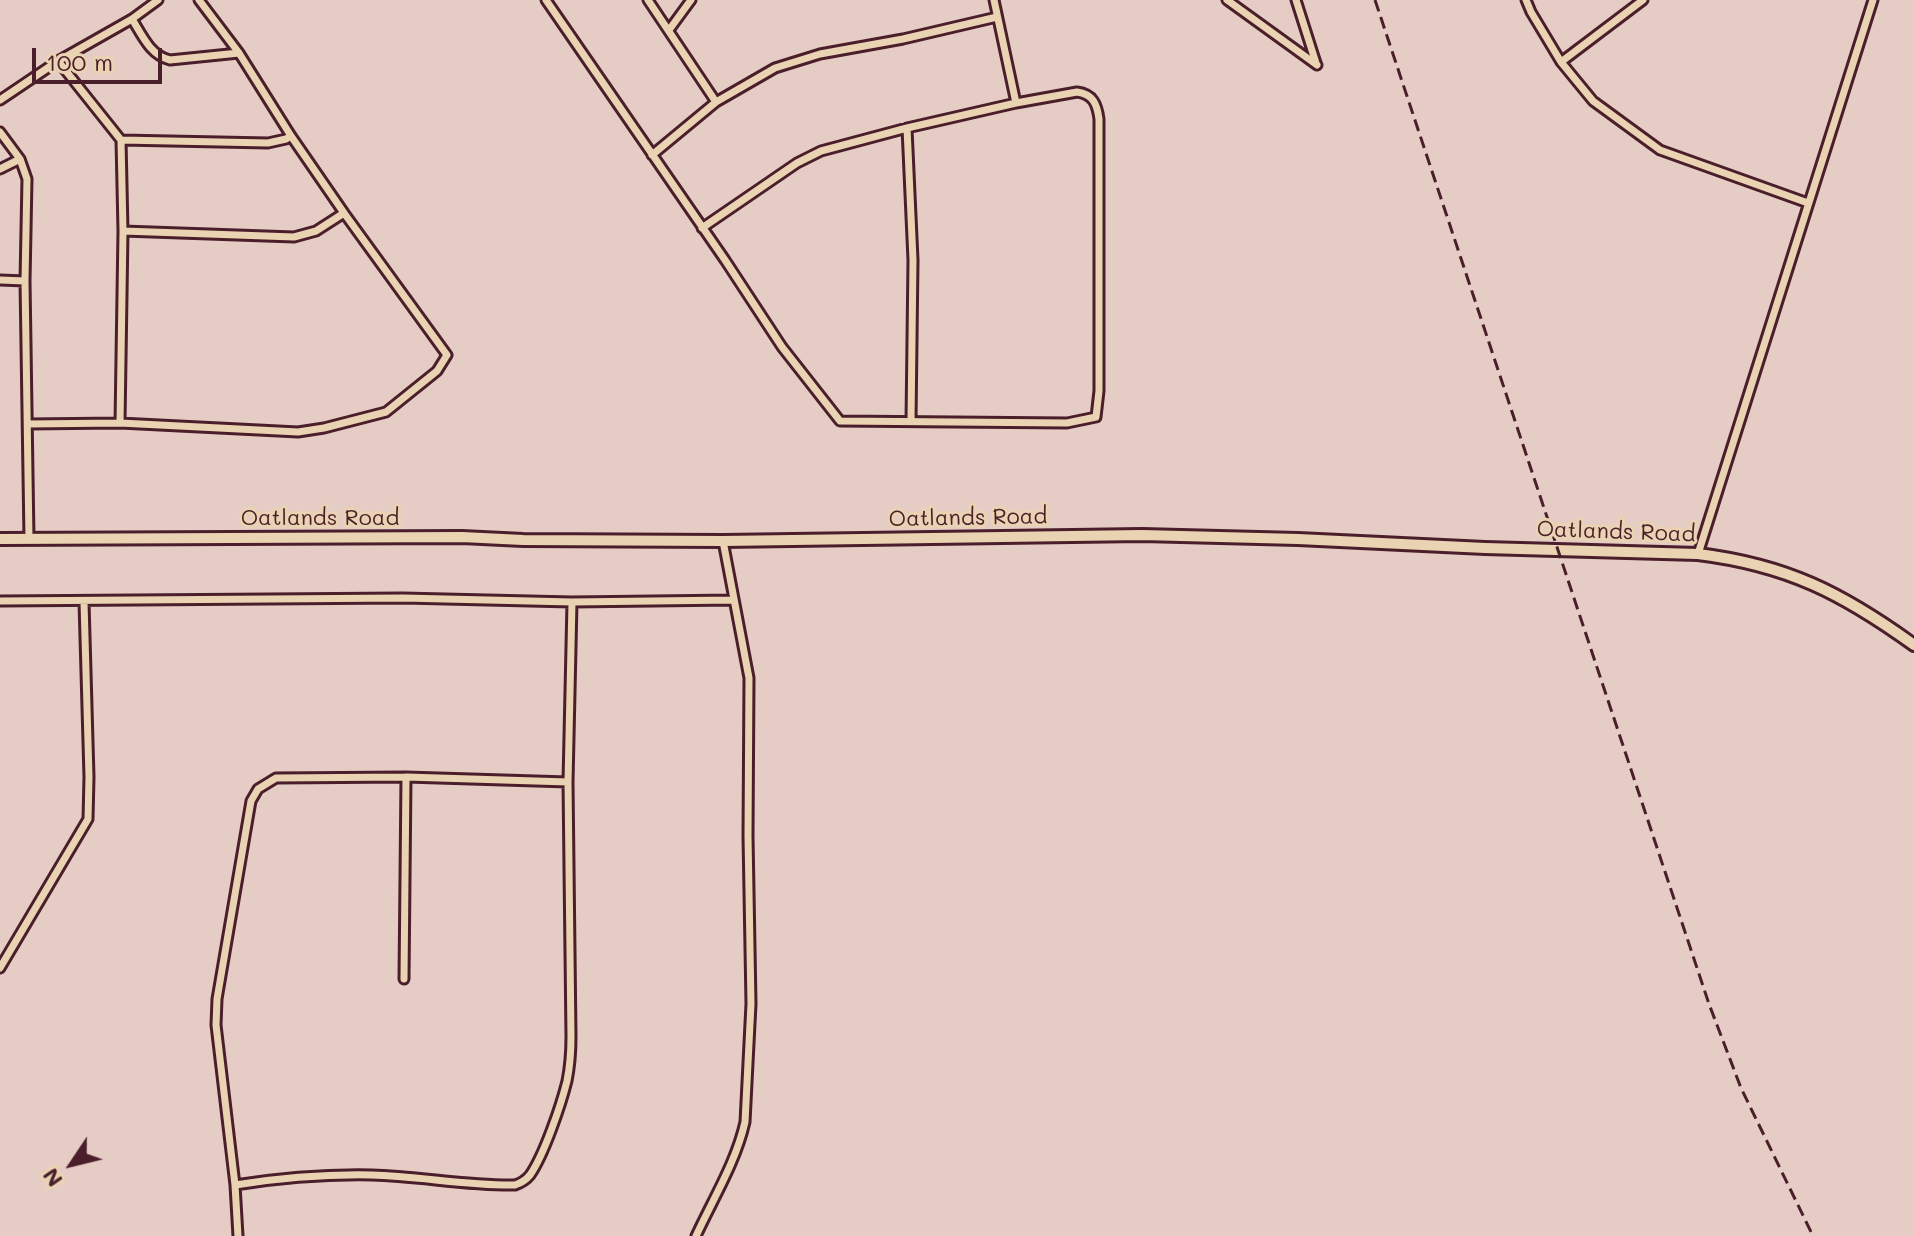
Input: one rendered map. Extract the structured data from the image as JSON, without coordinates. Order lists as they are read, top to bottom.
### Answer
{
  "streets": {
    "street": ["Oatlands Road"]
  },
  "scale_bar": "100 m",
  "north": "bottom left"
}
